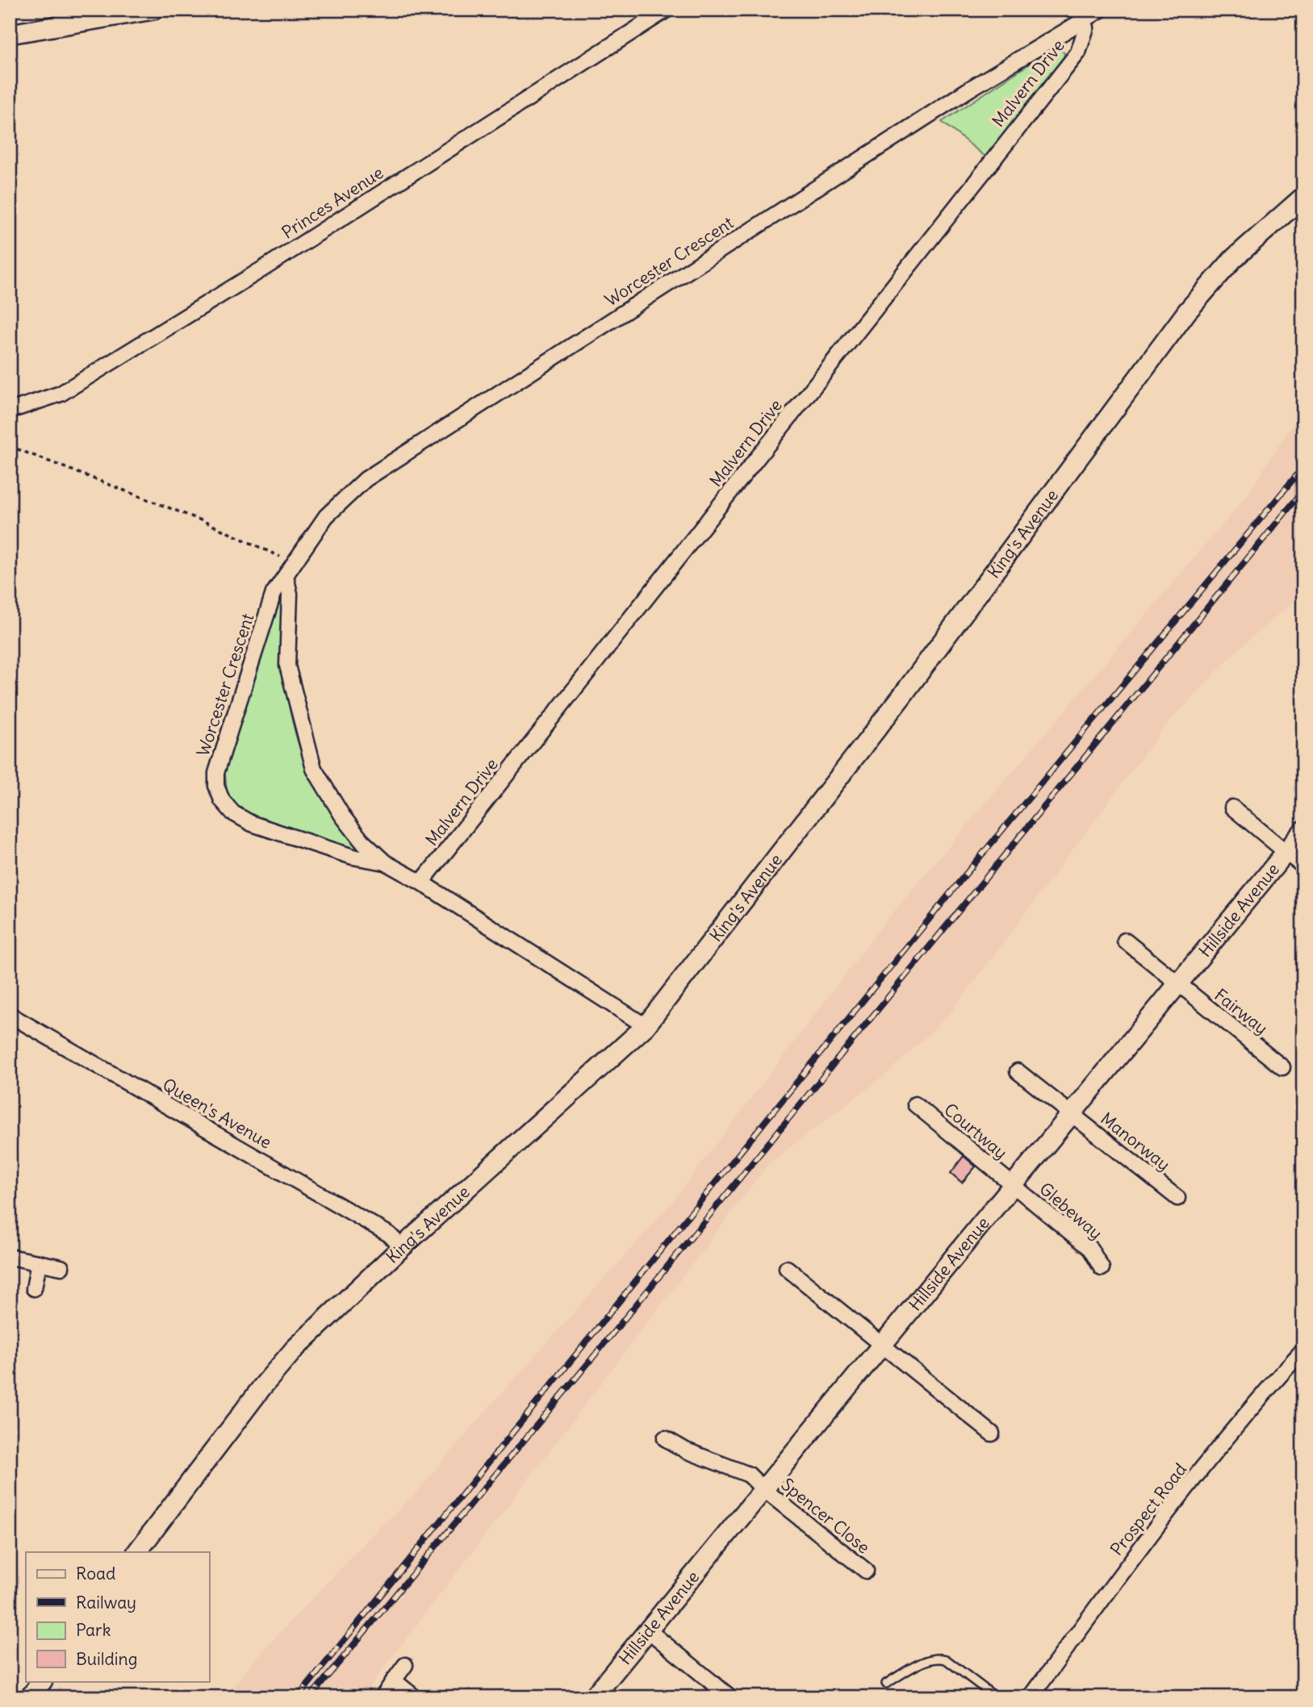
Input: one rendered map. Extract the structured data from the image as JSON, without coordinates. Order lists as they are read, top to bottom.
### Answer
{
  "streets": {
    "street": [
      "Malvern Drive",
      "Princes Avenue",
      "Worcester Crescent",
      "King's Avenue",
      "Hillside Avenue",
      "Fairway",
      "Queen's Avenue",
      "Courtway",
      "Manorway",
      "Glebeway",
      "Prospect Road",
      "Spencer Close"
    ]
  },
  "crossings": [
    ["Malvern Drive", "Worcester Crescent"],
    ["Worcester Crescent", "King's Avenue"],
    ["King's Avenue", "Queen's Avenue"],
    ["Hillside Avenue", "Fairway"],
    ["Hillside Avenue", "Courtway"],
    ["Hillside Avenue", "Manorway"],
    ["Hillside Avenue", "Glebeway"],
    ["Hillside Avenue", "Spencer Close"],
    ["Courtway", "Glebeway"]
  ],
  "legend": [
    "Road",
    "Railway",
    "Park",
    "Building"
  ]
}
